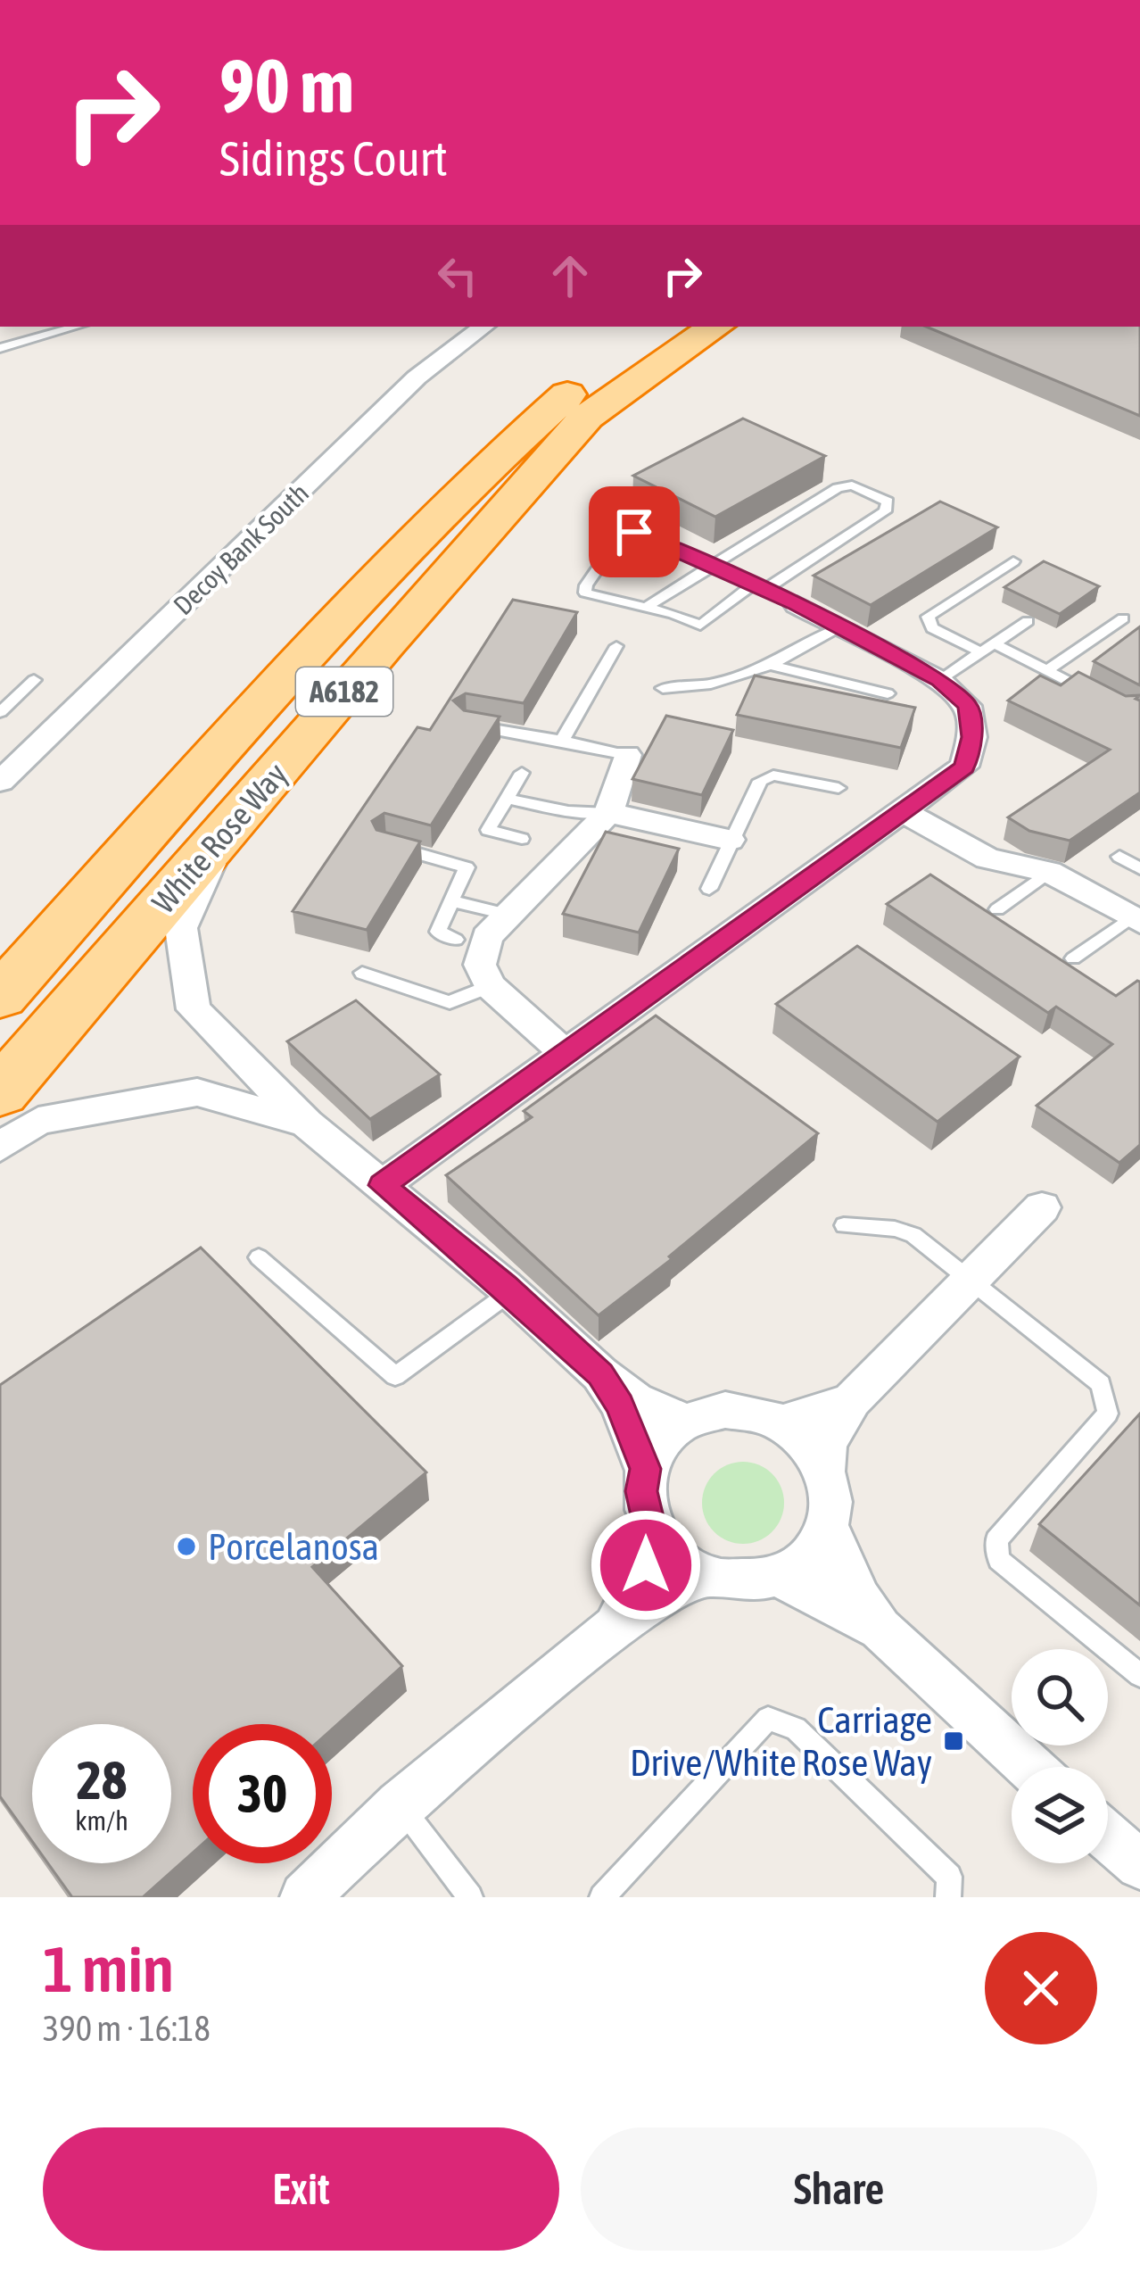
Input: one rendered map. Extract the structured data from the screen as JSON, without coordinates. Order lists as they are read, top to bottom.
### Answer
{
  "streets": {
    "highway": ["A6182", "White Rose Way"],
    "street": ["Decoy Bank South"]
  },
  "places": {
    "other": ["Porcelanosa"],
    "transit": ["Carriage Drive/White Rose Way"]
  },
  "page": {
    "turn": ["90 m", "Sidings Court"],
    "speed": "28 km/h",
    "limit": "30",
    "heading": ["1 min", "390 m · 16:18"],
    "buttons": ["Exit", "Share"]
  }
}
